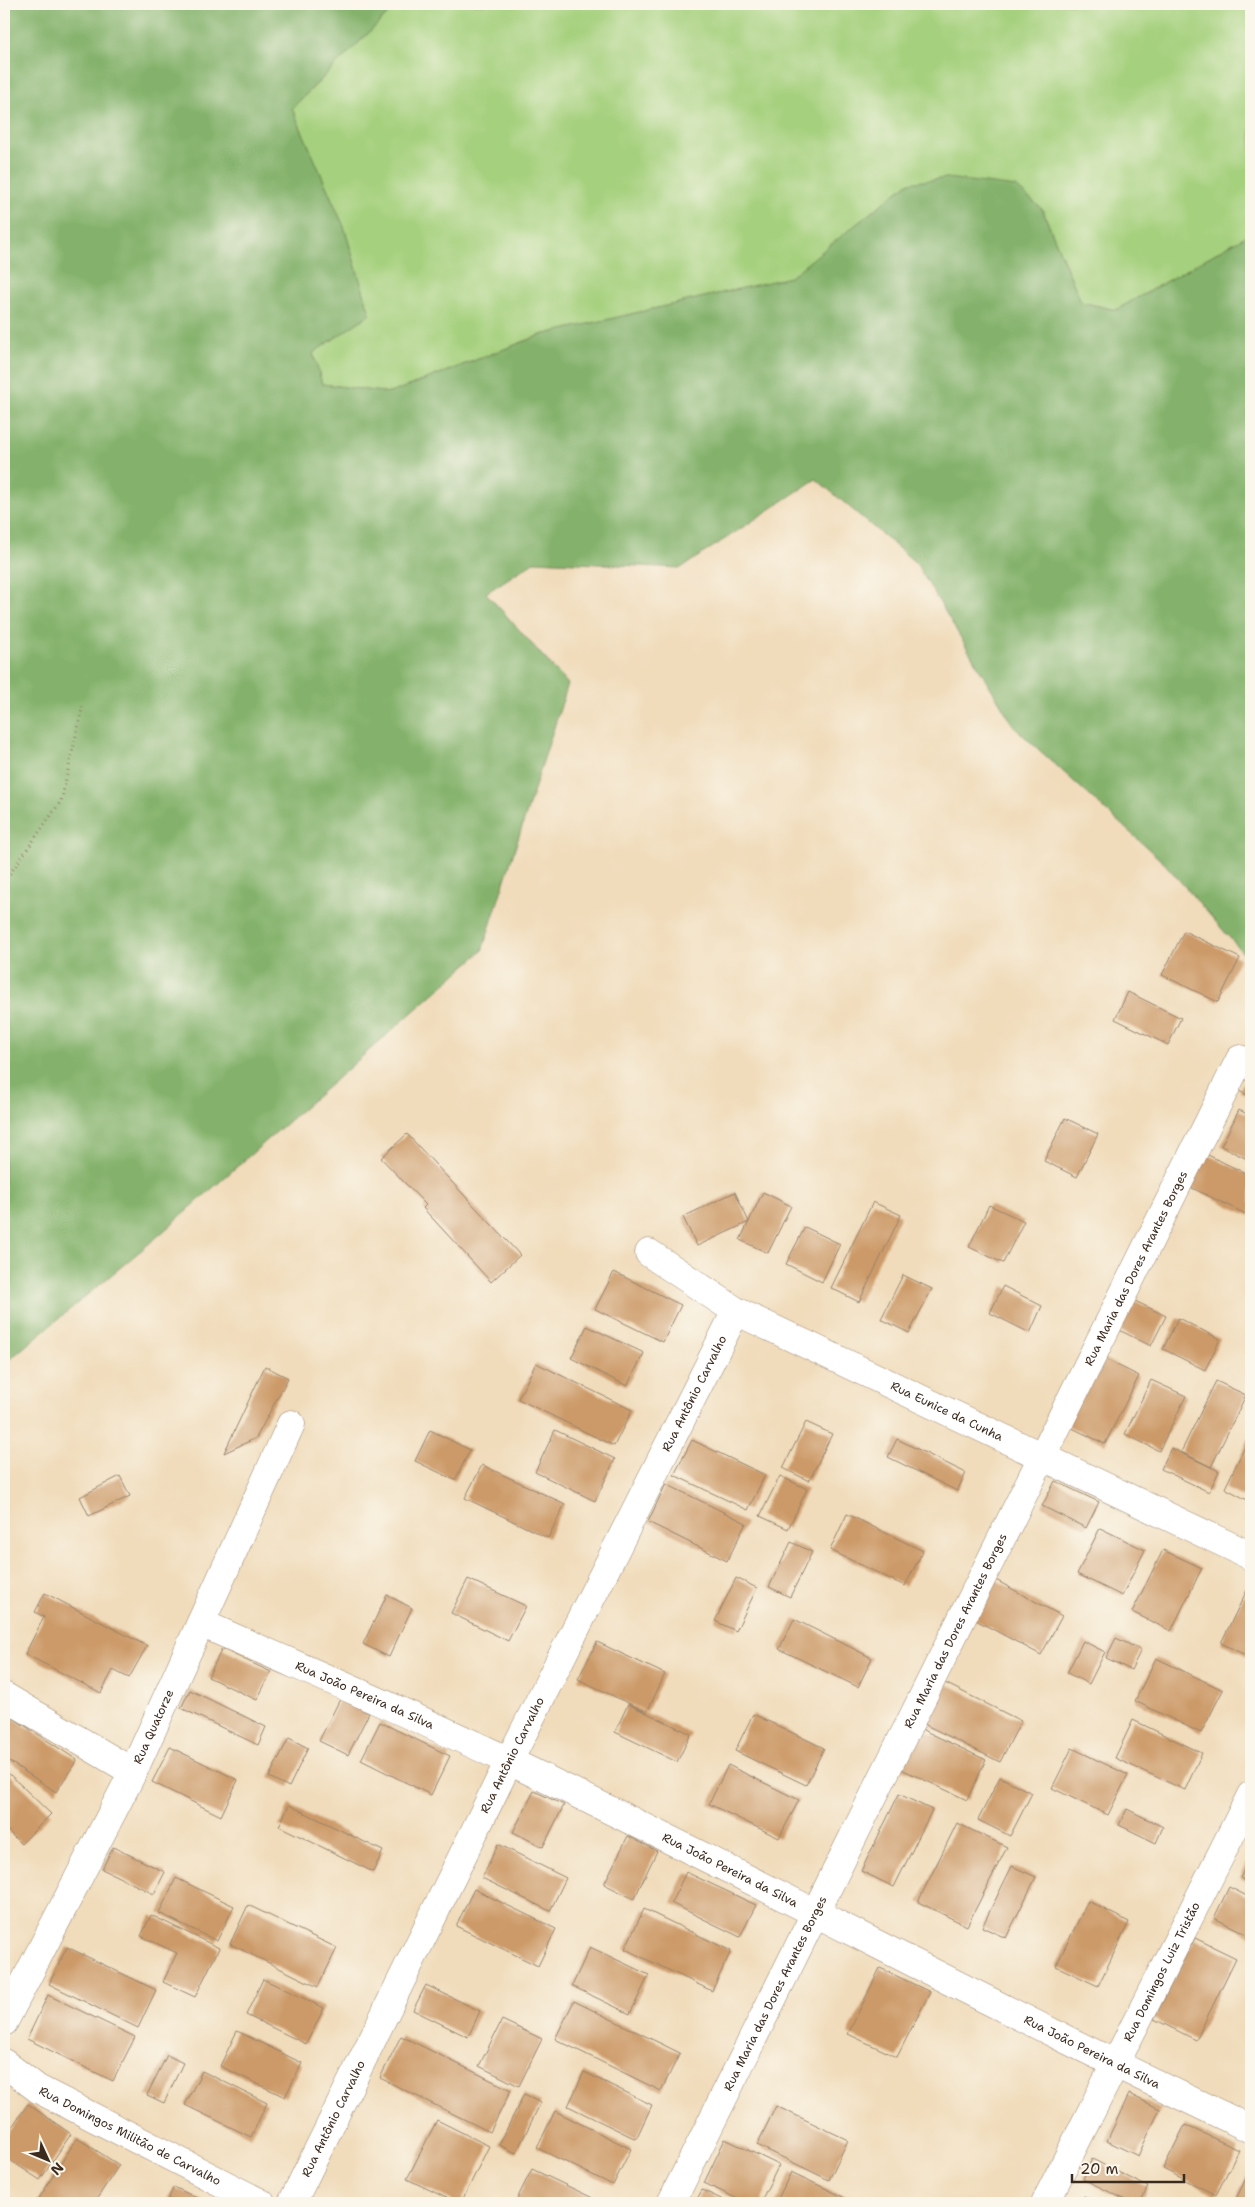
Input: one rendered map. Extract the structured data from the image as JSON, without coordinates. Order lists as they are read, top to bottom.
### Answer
{
  "streets": {
    "street": [
      "Rua Maria das Dores Arantes Borges",
      "Rua Antônio Carvalho",
      "Rua Eunice da Cunha",
      "Rua João Pereira da Silva",
      "Rua Quatorze",
      "Rua Domingos Luiz Tristão",
      "Rua Domingos Militão de Carvalho"
    ]
  },
  "crossings": [
    ["Rua Maria das Dores Arantes Borges", "Rua Eunice da Cunha"],
    ["Rua Maria das Dores Arantes Borges", "Rua João Pereira da Silva"],
    ["Rua Antônio Carvalho", "Rua Eunice da Cunha"],
    ["Rua Antônio Carvalho", "Rua João Pereira da Silva"],
    ["Rua João Pereira da Silva", "Rua Quatorze"],
    ["Rua João Pereira da Silva", "Rua Domingos Luiz Tristão"]
  ],
  "scale_bar": "20 m",
  "north": "bottom right"
}
